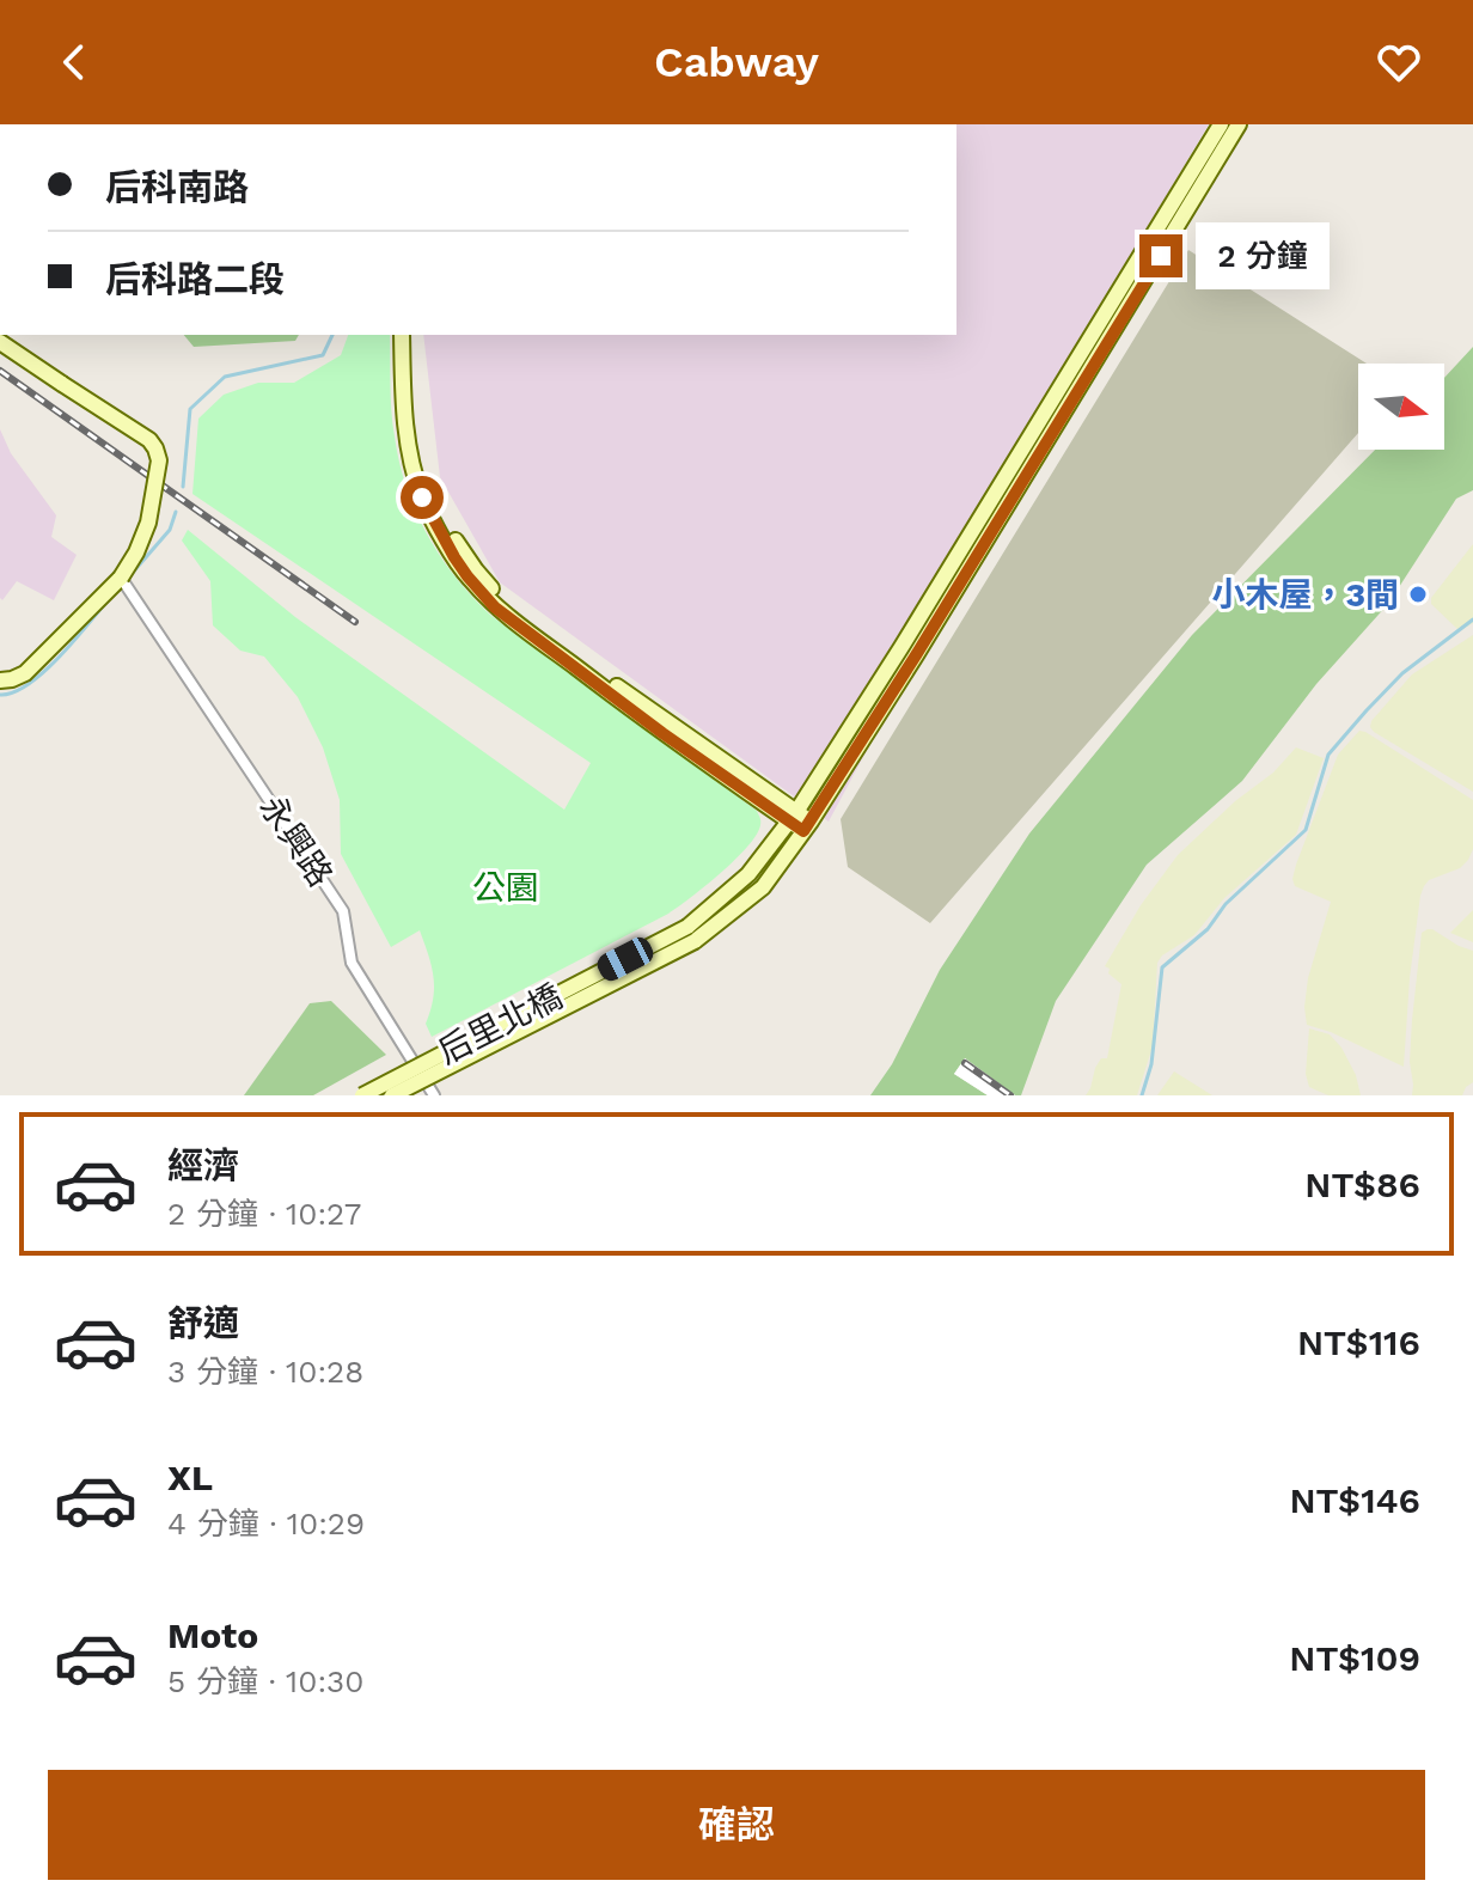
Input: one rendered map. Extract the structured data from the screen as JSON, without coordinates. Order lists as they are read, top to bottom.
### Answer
{
  "streets": {
    "street": ["永興路", "后里北橋"]
  },
  "parks": ["公園"],
  "places": ["小木屋，3間"],
  "north": "right",
  "page": {
    "header": "Cabway",
    "banner": ["后科南路", "后科路二段"],
    "bubble": "2 分鐘",
    "list": [
      {
        "name": "經濟",
        "note": "2 分鐘 · 10:27",
        "value": "NT$86"
      },
      {
        "name": "舒適",
        "note": "3 分鐘 · 10:28",
        "value": "NT$116"
      },
      {
        "name": "XL",
        "note": "4 分鐘 · 10:29",
        "value": "NT$146"
      },
      {
        "name": "Moto",
        "note": "5 分鐘 · 10:30",
        "value": "NT$109"
      }
    ],
    "buttons": "確認"
  }
}
